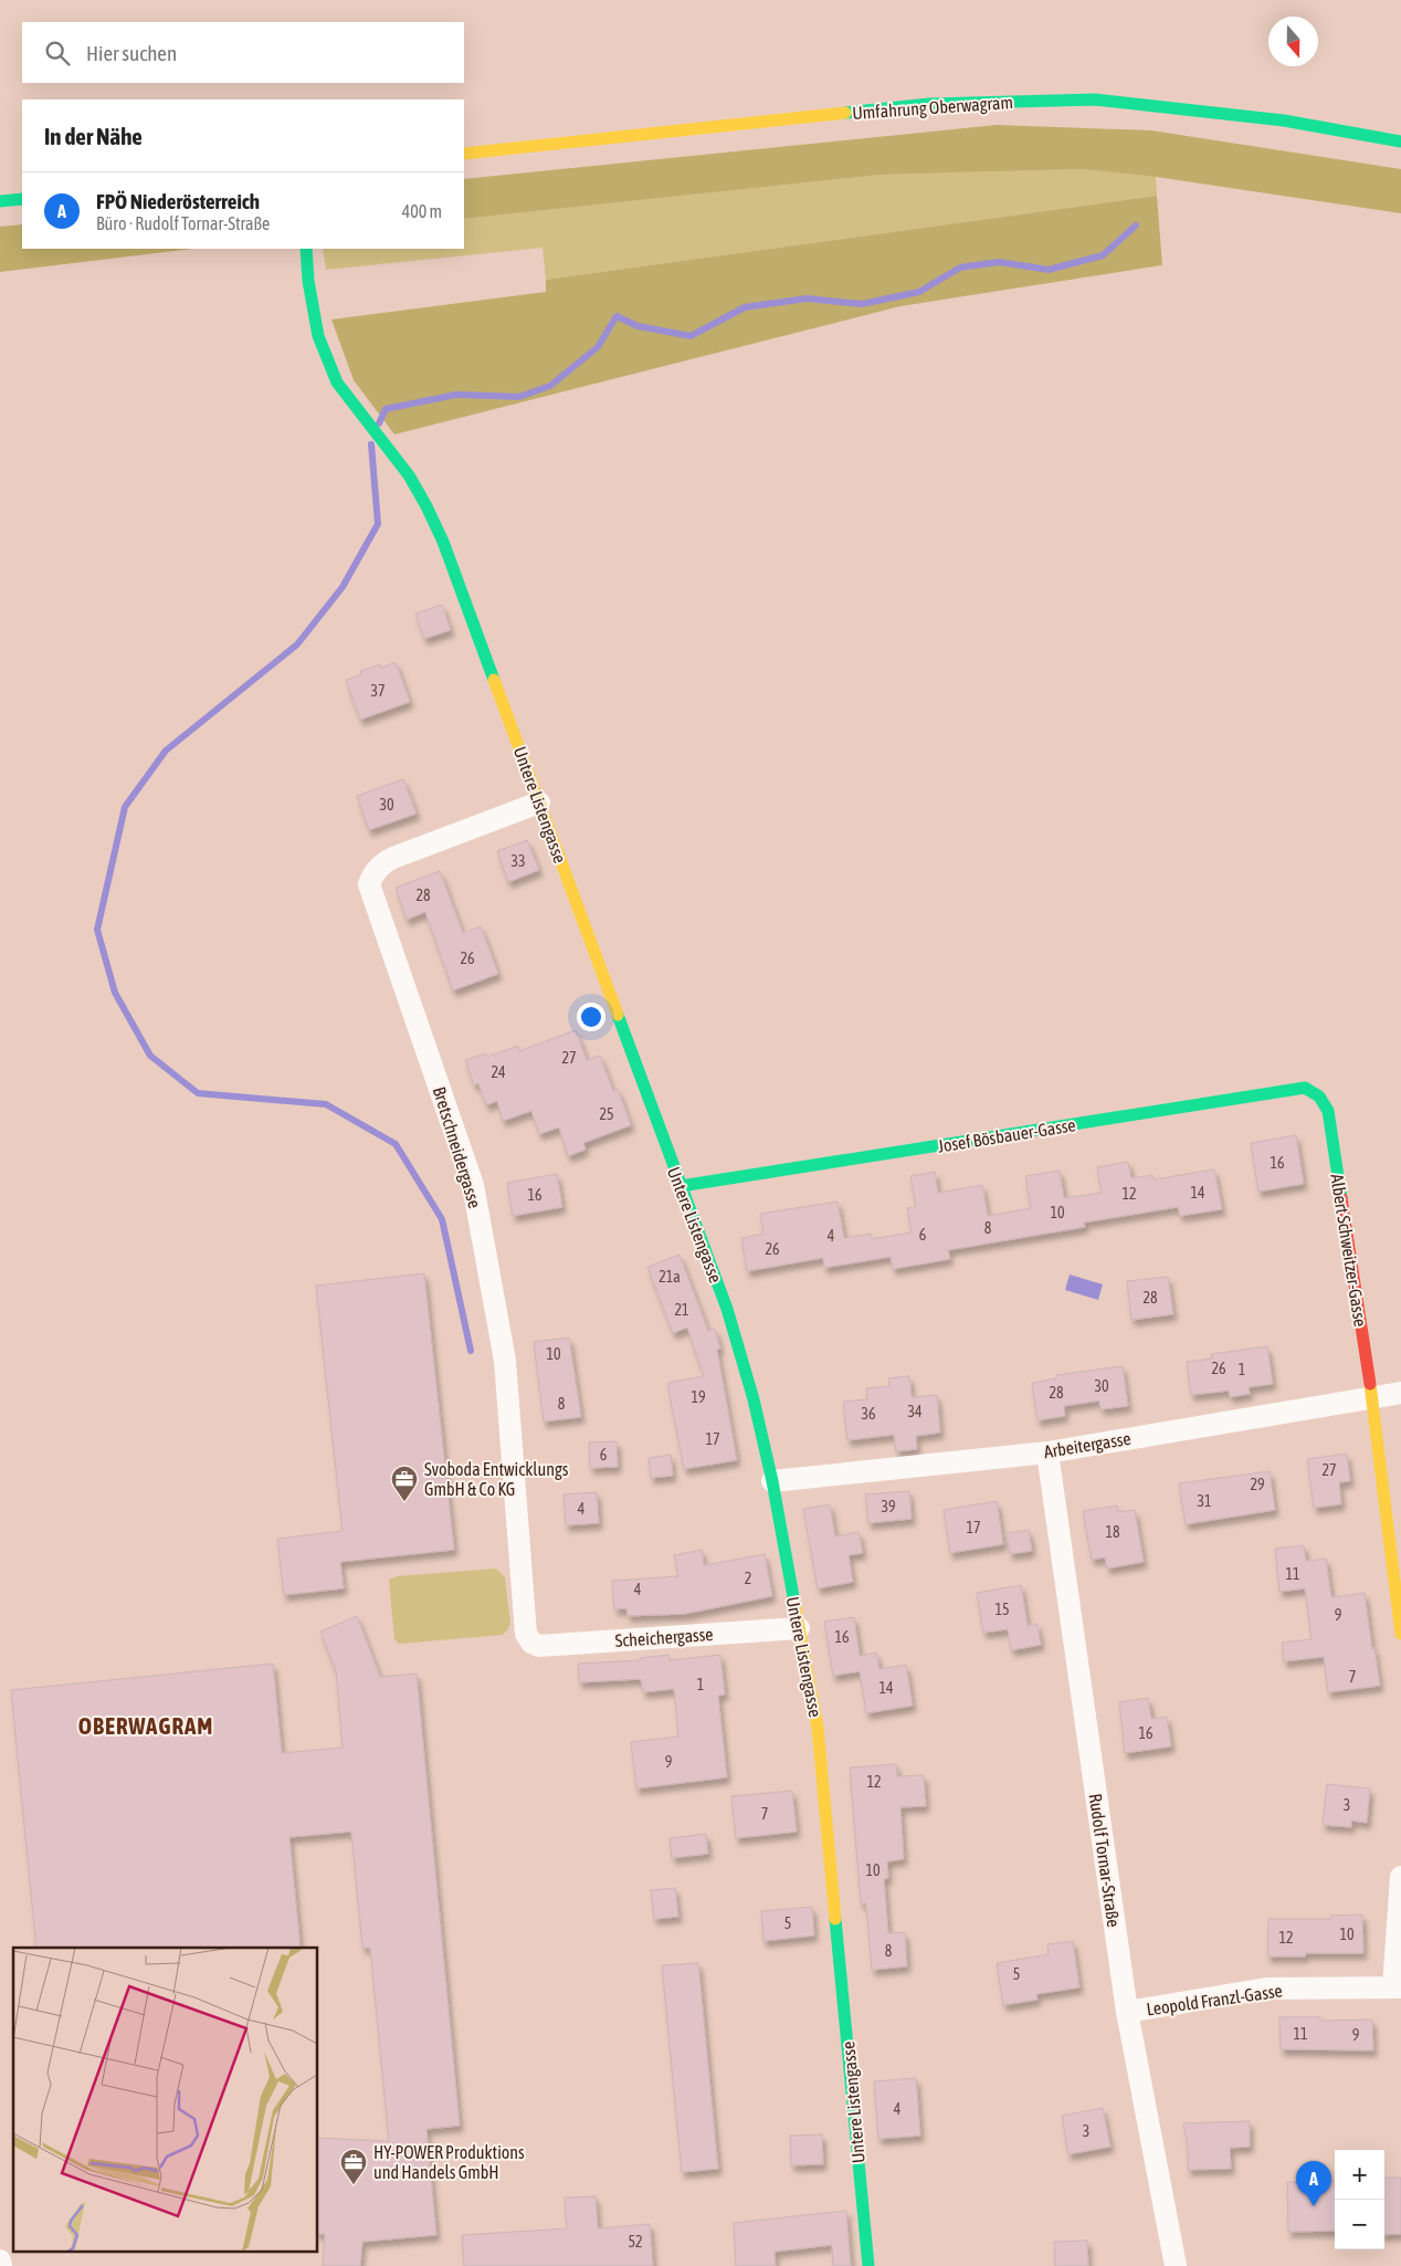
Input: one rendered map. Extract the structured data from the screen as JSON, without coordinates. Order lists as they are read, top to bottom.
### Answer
{
  "streets": {
    "street": [
      "Umfahrung Oberwagram",
      "Untere Listengasse",
      "Josef Bösbauer-Gasse",
      "Bretschneidergasse",
      "Albert Schweitzer-Gasse",
      "Arbeitergasse",
      "Scheichergasse",
      "Rudolf Tornar-Straße",
      "Leopold Franzl-Gasse"
    ]
  },
  "crossings": [
    ["Untere Listengasse", "Josef Bösbauer-Gasse"],
    ["Untere Listengasse", "Bretschneidergasse"],
    ["Untere Listengasse", "Arbeitergasse"],
    ["Untere Listengasse", "Scheichergasse"],
    ["Josef Bösbauer-Gasse", "Albert Schweitzer-Gasse"],
    ["Bretschneidergasse", "Scheichergasse"],
    ["Albert Schweitzer-Gasse", "Arbeitergasse"],
    ["Arbeitergasse", "Rudolf Tornar-Straße"],
    ["Rudolf Tornar-Straße", "Leopold Franzl-Gasse"]
  ],
  "districts": ["OBERWAGRAM"],
  "places": {
    "office": ["Svoboda Entwicklungs GmbH & Co KG", "HY-POWER Produktions und Handels GmbH"]
  },
  "house_numbers": [
    "37",
    "30",
    "33",
    "28",
    "26",
    "27",
    "24",
    "25",
    "16",
    "14",
    "12",
    "16",
    "10",
    "8",
    "6",
    "4",
    "26",
    "21a",
    "28",
    "21",
    "10",
    "26",
    "1",
    "30",
    "28",
    "19",
    "8",
    "34",
    "36",
    "17",
    "6",
    "27",
    "29",
    "31",
    "39",
    "4",
    "17",
    "18",
    "11",
    "2",
    "4",
    "15",
    "9",
    "16",
    "7",
    "1",
    "14",
    "16",
    "9",
    "12",
    "3",
    "7",
    "10",
    "5",
    "10",
    "12",
    "8",
    "5",
    "11",
    "9",
    "4",
    "3",
    "52"
  ],
  "north": "bottom",
  "page": {
    "search": "Hier suchen",
    "heading": "In der Nähe",
    "list": [
      {
        "mark": "A",
        "name": "FPÖ Niederösterreich",
        "note": "Büro · Rudolf Tornar-Straße",
        "value": "400 m"
      }
    ],
    "map_buttons": ["+", "−"],
    "pins": "A"
  }
}
